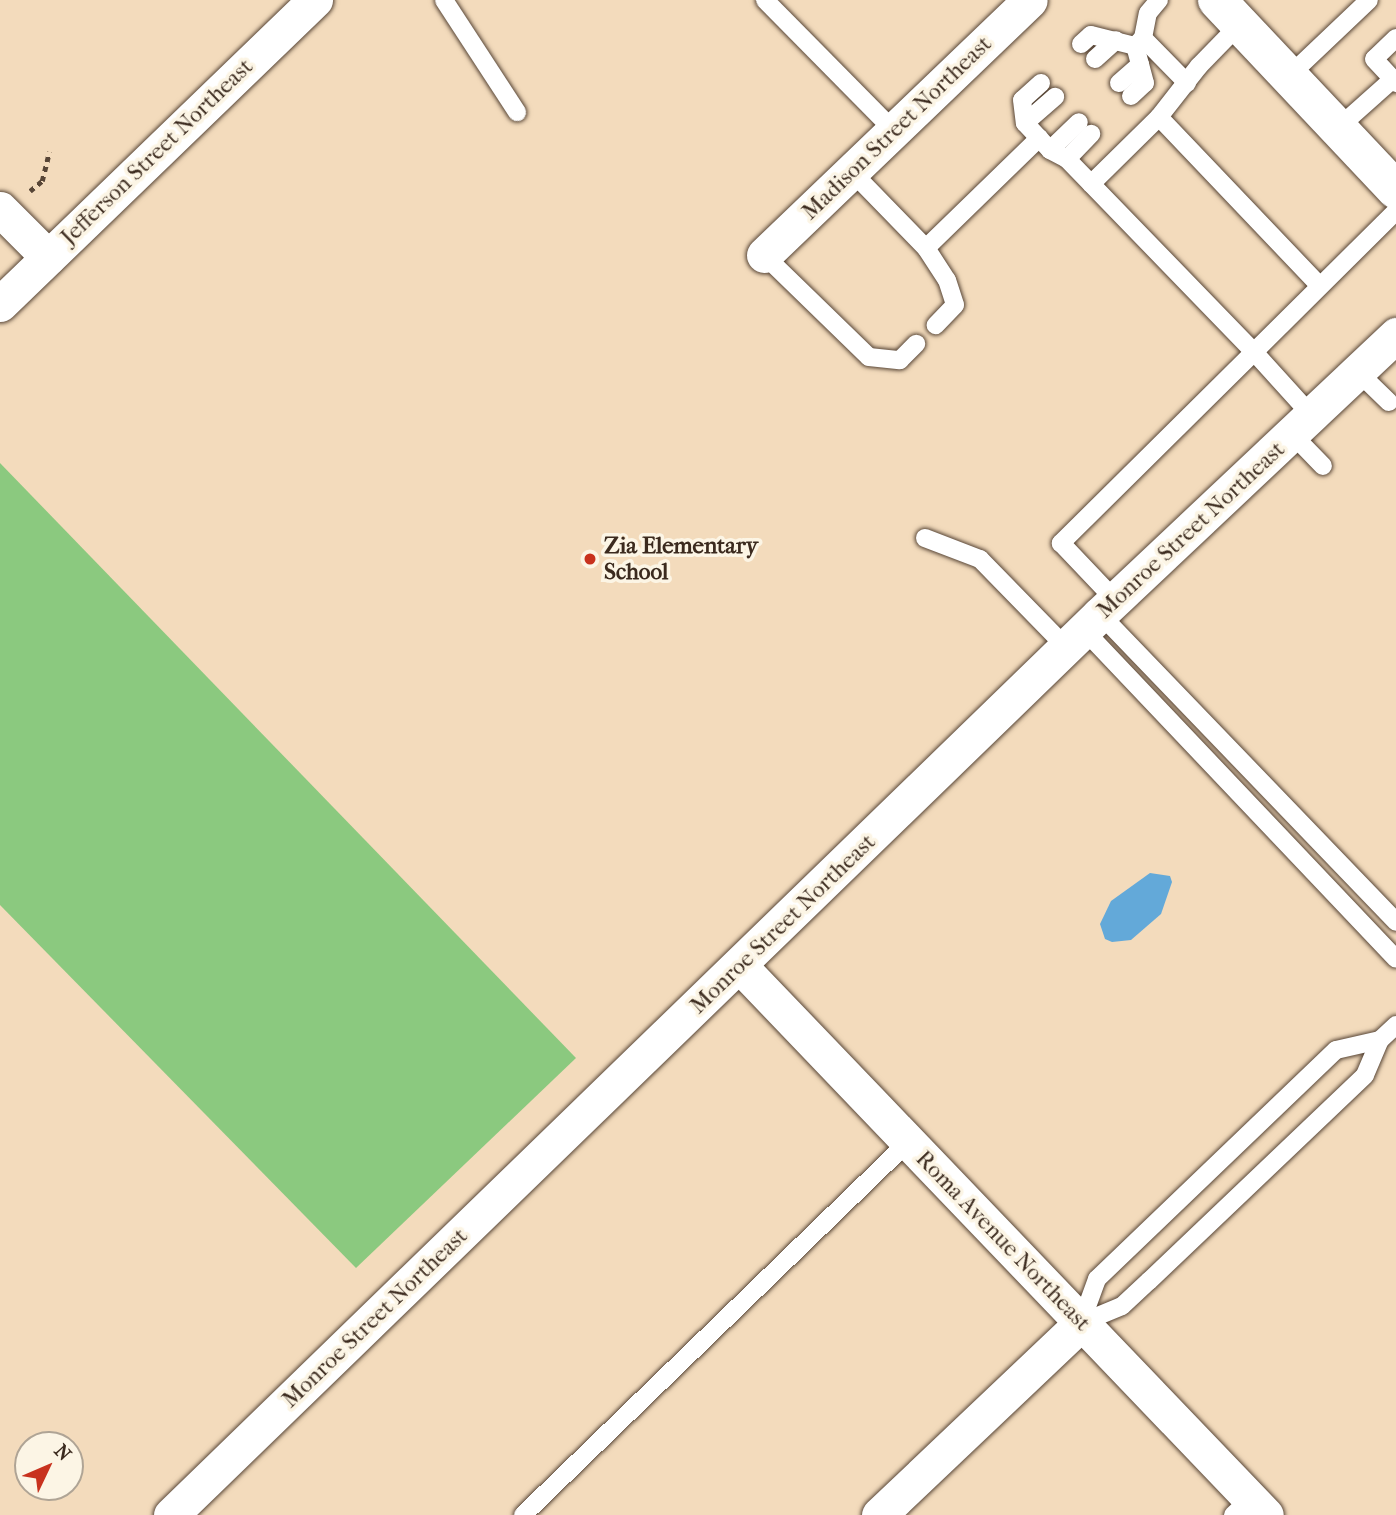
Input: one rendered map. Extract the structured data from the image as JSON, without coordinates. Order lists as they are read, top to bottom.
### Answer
{
  "streets": {
    "street": [
      "Madison Street Northeast",
      "Jefferson Street Northeast",
      "Monroe Street Northeast",
      "Roma Avenue Northeast"
    ]
  },
  "crossings": [
    ["Monroe Street Northeast", "Roma Avenue Northeast"]
  ],
  "places": ["Zia Elementary School"],
  "north": "top right"
}
